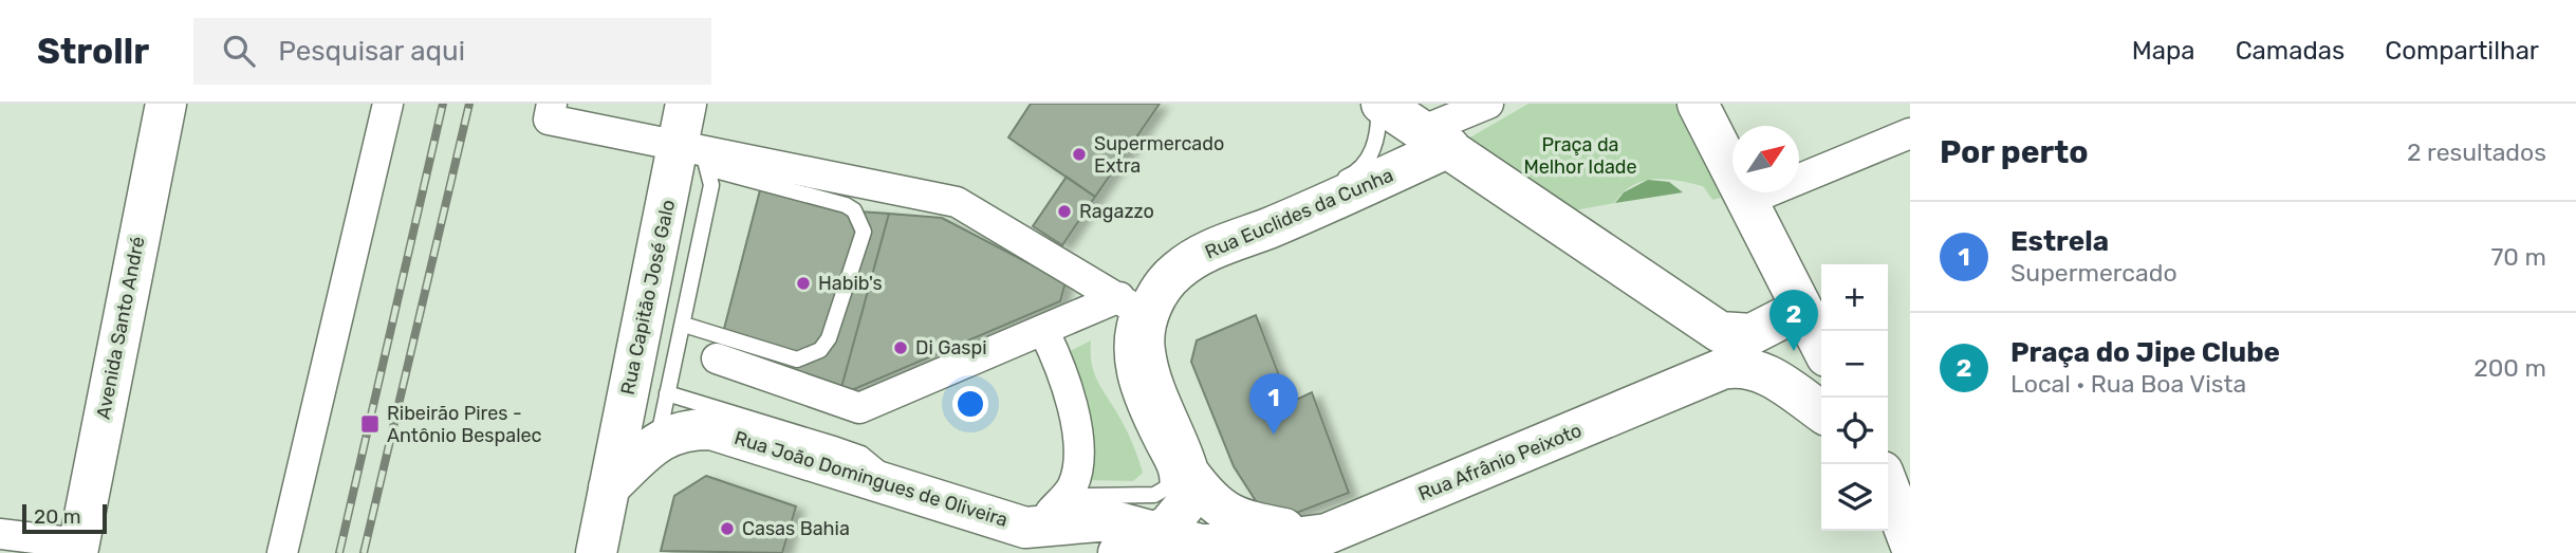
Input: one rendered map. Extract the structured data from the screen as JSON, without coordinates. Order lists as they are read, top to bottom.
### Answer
{
  "streets": {
    "main road": [
      "Rua Euclides da Cunha",
      "Rua Capitão José Galo",
      "Avenida Santo André",
      "Rua Afrânio Peixoto",
      "Rua João Domingues de Oliveira"
    ]
  },
  "crossings": [
    ["Rua Capitão José Galo", "Rua João Domingues de Oliveira"],
    ["Rua Afrânio Peixoto", "Rua João Domingues de Oliveira"]
  ],
  "parks": ["Praça da Melhor Idade"],
  "places": {
    "other": [
      "Supermercado Extra",
      "Ragazzo",
      "Habib's",
      "Di Gaspi",
      "Casas Bahia"
    ],
    "transit": ["Ribeirão Pires - Antônio Bespalec"]
  },
  "scale_bar": "20 m",
  "north": "top right",
  "page": {
    "header": "Strollr",
    "search": "Pesquisar aqui",
    "nav": ["Mapa", "Camadas", "Compartilhar"],
    "heading": ["Por perto", "2 resultados"],
    "list": [
      {
        "mark": "1",
        "name": "Estrela",
        "note": "Supermercado",
        "value": "70 m"
      },
      {
        "mark": "2",
        "name": "Praça do Jipe Clube",
        "note": "Local · Rua Boa Vista",
        "value": "200 m"
      }
    ],
    "map_buttons": ["+", "−"],
    "pins": ["2", "1"],
    "scale": "20 m"
  }
}
